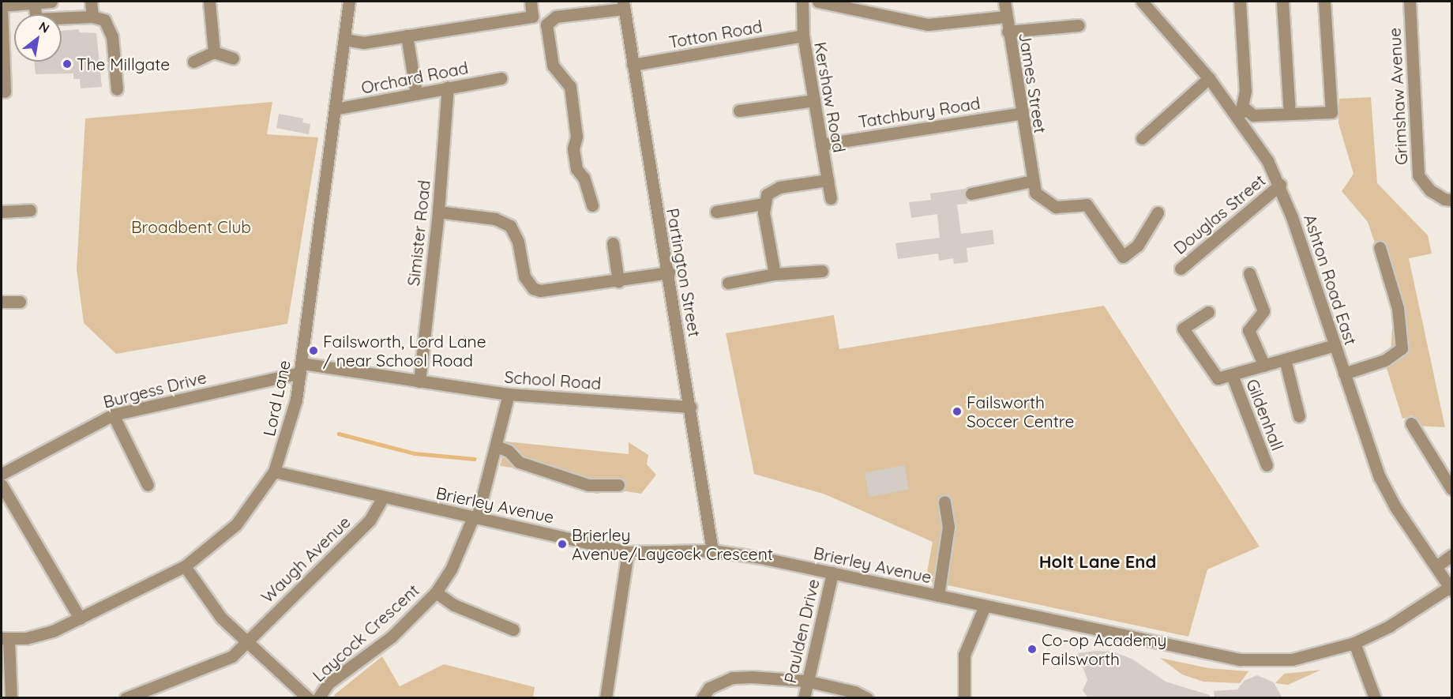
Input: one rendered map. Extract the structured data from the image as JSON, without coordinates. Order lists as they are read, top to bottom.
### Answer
{
  "streets": {
    "street": [
      "Totton Road",
      "Orchard Road",
      "James Street",
      "Grimshaw Avenue",
      "Kershaw Road",
      "Tatchbury Road",
      "Douglas Street",
      "Simister Road",
      "Partington Street",
      "Ashton Road East",
      "School Road",
      "Burgess Drive",
      "Lord Lane",
      "Gildenhall",
      "Brierley Avenue",
      "Waugh Avenue",
      "Paulden Drive",
      "Laycock Crescent"
    ]
  },
  "crossings": [
    ["Totton Road", "Kershaw Road"],
    ["Totton Road", "Partington Street"],
    ["Orchard Road", "Simister Road"],
    ["Orchard Road", "Lord Lane"],
    ["James Street", "Tatchbury Road"],
    ["Kershaw Road", "Tatchbury Road"],
    ["Douglas Street", "Ashton Road East"],
    ["Simister Road", "School Road"],
    ["Partington Street", "School Road"],
    ["Partington Street", "Brierley Avenue"],
    ["Ashton Road East", "Brierley Avenue"],
    ["School Road", "Burgess Drive"],
    ["School Road", "Lord Lane"],
    ["School Road", "Laycock Crescent"],
    ["Burgess Drive", "Lord Lane"],
    ["Lord Lane", "Brierley Avenue"],
    ["Brierley Avenue", "Waugh Avenue"],
    ["Brierley Avenue", "Paulden Drive"],
    ["Brierley Avenue", "Laycock Crescent"]
  ],
  "districts": ["Holt Lane End"],
  "parks": ["Broadbent Club"],
  "places": [
    "The Millgate",
    "Failsworth, Lord Lane / near School Road",
    "Failsworth Soccer Centre",
    "Brierley Avenue/Laycock Crescent",
    "Co-op Academy Failsworth"
  ],
  "north": "top right"
}
